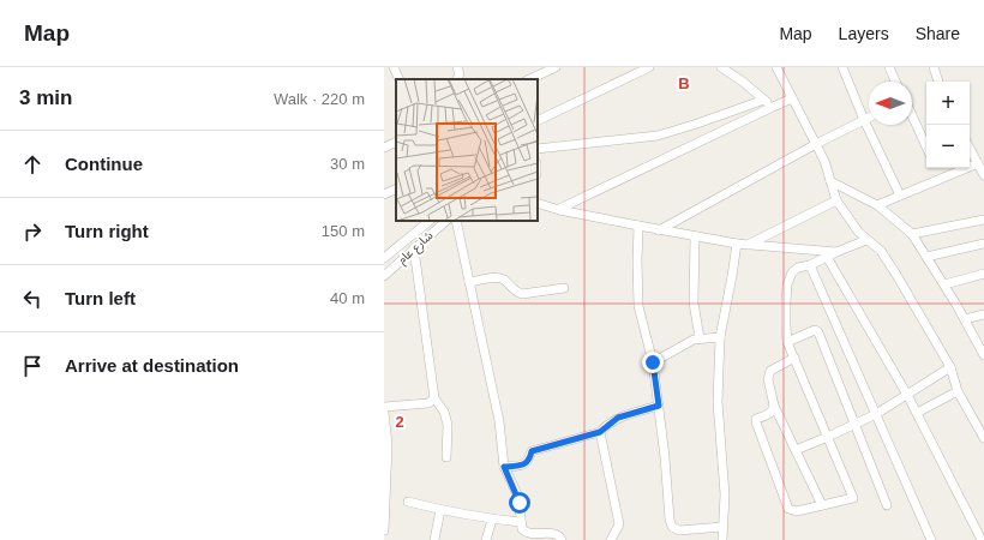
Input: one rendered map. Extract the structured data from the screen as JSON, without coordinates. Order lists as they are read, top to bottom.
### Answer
{
  "streets": {
    "street": ["شارع عام"]
  },
  "north": "left",
  "page": {
    "header": "Map",
    "nav": ["Map", "Layers", "Share"],
    "heading": ["3 min", "Walk · 220 m"],
    "map_buttons": ["+", "−"],
    "list": [
      ["Continue", "30 m"],
      ["Turn right", "150 m"],
      ["Turn left", "40 m"],
      "Arrive at destination"
    ]
  },
  "grid": {
    "columns": ["B"],
    "rows": ["2"]
  }
}
